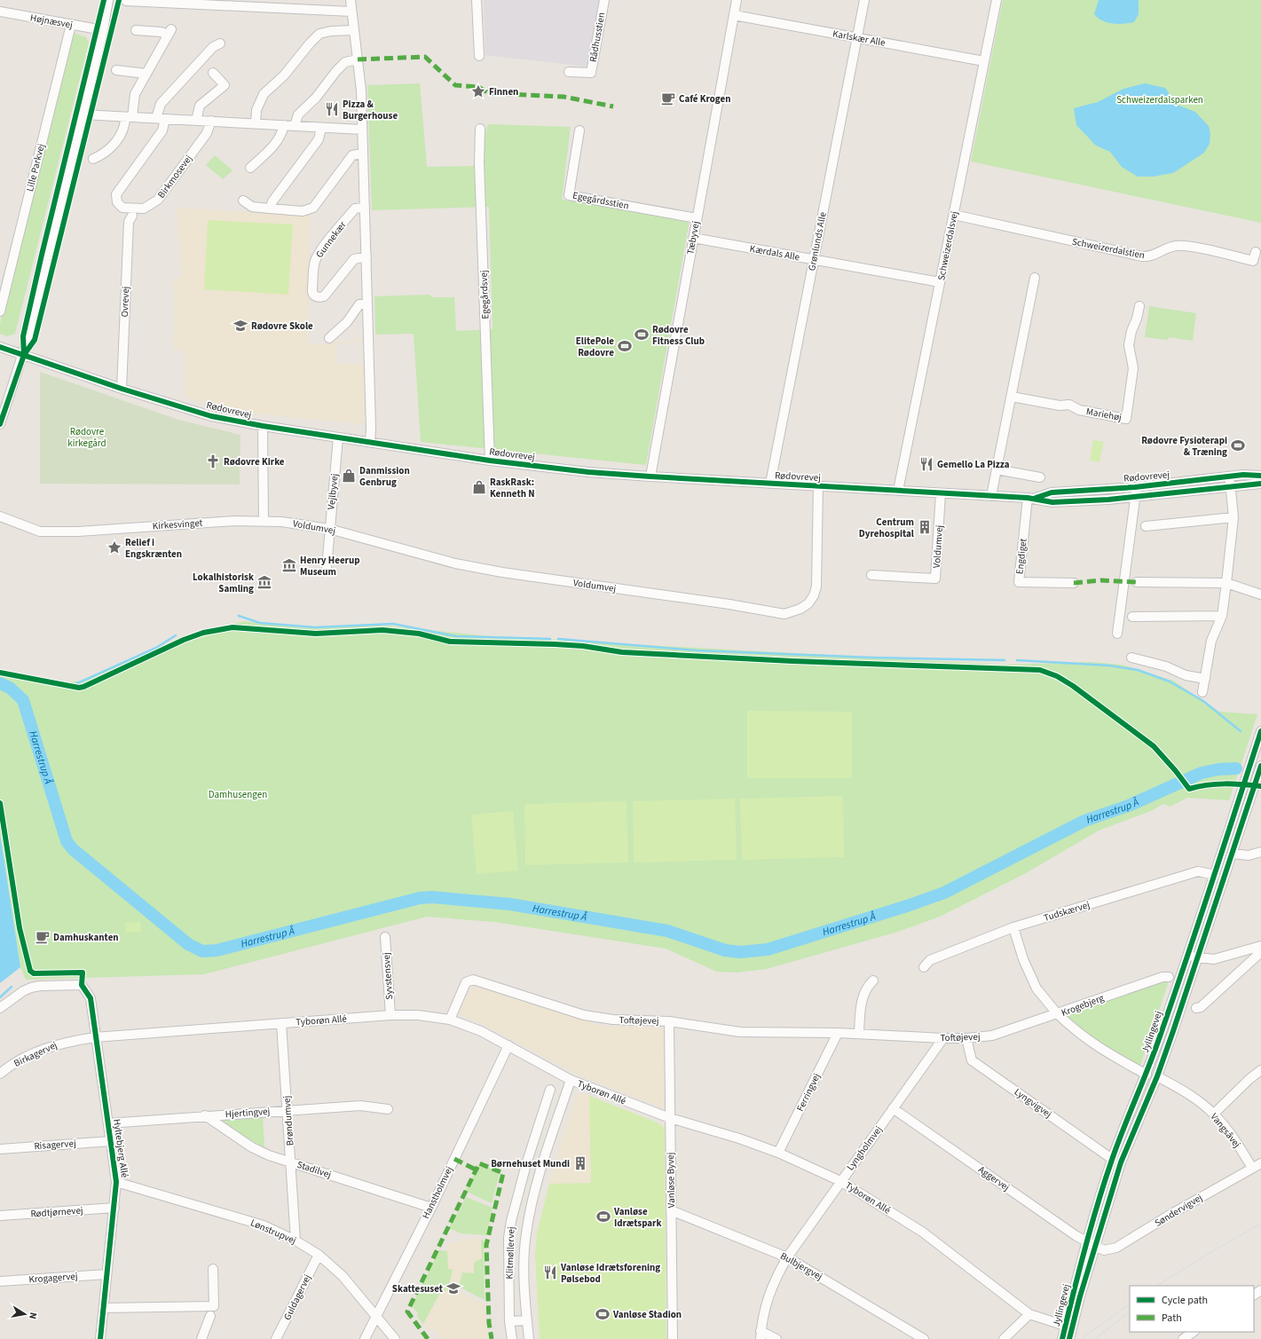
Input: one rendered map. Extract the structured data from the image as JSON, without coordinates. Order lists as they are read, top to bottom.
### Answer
{
  "streets": {
    "street": [
      "Højnæsvej",
      "Rådhusstien",
      "Karlskær Alle",
      "Lille Parkvej",
      "Birkmosevej",
      "Egegårdsstien",
      "Tæbyvej",
      "Gunnekær",
      "Grønlunds Alle",
      "Schweizerdalsvej",
      "Schweizerdalstien",
      "Kærdals Alle",
      "Egegårdsvej",
      "Ovrevej",
      "Rødovrevej",
      "Mariehøj",
      "Vejlbyvej",
      "Kirkesvinget",
      "Voldumvej",
      "Engdiget",
      "Tudskærvej",
      "Syvstensvej",
      "Krogebjerg",
      "Tyborøn Allé",
      "Toftøjevej",
      "Jyllingevej",
      "Birkagervej",
      "Ferringvej",
      "Lyngvigvej",
      "Hjertingvej",
      "Brøndumvej",
      "Vangsåvej",
      "Risagervej",
      "Hyltebjerg Allé",
      "Lyngholmvej",
      "Stadilvej",
      "Aggervej",
      "Vanløse Byvej",
      "Hanstholmvej",
      "Søndervigvej",
      "Rødtjørnevej",
      "Lønstrupvej",
      "Klitmøllervej",
      "Bulbjergvej",
      "Krogagervej",
      "Guldagervej"
    ]
  },
  "crossings": [
    ["Højnæsvej", "Lille Parkvej"],
    ["Karlskær Alle", "Tæbyvej"],
    ["Karlskær Alle", "Grønlunds Alle"],
    ["Karlskær Alle", "Schweizerdalsvej"],
    ["Egegårdsstien", "Tæbyvej"],
    ["Tæbyvej", "Kærdals Alle"],
    ["Tæbyvej", "Rødovrevej"],
    ["Grønlunds Alle", "Kærdals Alle"],
    ["Grønlunds Alle", "Rødovrevej"],
    ["Schweizerdalsvej", "Schweizerdalstien"],
    ["Schweizerdalsvej", "Kærdals Alle"],
    ["Schweizerdalsvej", "Rødovrevej"],
    ["Egegårdsvej", "Rødovrevej"],
    ["Ovrevej", "Rødovrevej"],
    ["Rødovrevej", "Vejlbyvej"],
    ["Rødovrevej", "Voldumvej"],
    ["Rødovrevej", "Engdiget"],
    ["Vejlbyvej", "Voldumvej"],
    ["Kirkesvinget", "Voldumvej"],
    ["Tudskærvej", "Jyllingevej"],
    ["Syvstensvej", "Tyborøn Allé"],
    ["Krogebjerg", "Toftøjevej"],
    ["Krogebjerg", "Jyllingevej"],
    ["Tyborøn Allé", "Toftøjevej"],
    ["Tyborøn Allé", "Jyllingevej"],
    ["Tyborøn Allé", "Birkagervej"],
    ["Tyborøn Allé", "Ferringvej"],
    ["Tyborøn Allé", "Brøndumvej"],
    ["Tyborøn Allé", "Hyltebjerg Allé"],
    ["Tyborøn Allé", "Lyngholmvej"],
    ["Tyborøn Allé", "Vanløse Byvej"],
    ["Tyborøn Allé", "Hanstholmvej"],
    ["Tyborøn Allé", "Klitmøllervej"],
    ["Toftøjevej", "Ferringvej"],
    ["Toftøjevej", "Lyngvigvej"],
    ["Toftøjevej", "Lyngholmvej"],
    ["Toftøjevej", "Vanløse Byvej"],
    ["Jyllingevej", "Lyngvigvej"],
    ["Jyllingevej", "Vangsåvej"],
    ["Jyllingevej", "Aggervej"],
    ["Jyllingevej", "Søndervigvej"],
    ["Birkagervej", "Hyltebjerg Allé"],
    ["Hjertingvej", "Brøndumvej"],
    ["Hjertingvej", "Hyltebjerg Allé"],
    ["Hjertingvej", "Stadilvej"],
    ["Brøndumvej", "Stadilvej"],
    ["Brøndumvej", "Lønstrupvej"],
    ["Vangsåvej", "Søndervigvej"],
    ["Risagervej", "Hyltebjerg Allé"],
    ["Hyltebjerg Allé", "Rødtjørnevej"],
    ["Hyltebjerg Allé", "Lønstrupvej"],
    ["Hyltebjerg Allé", "Krogagervej"],
    ["Lyngholmvej", "Aggervej"],
    ["Lyngholmvej", "Bulbjergvej"],
    ["Stadilvej", "Hanstholmvej"],
    ["Aggervej", "Søndervigvej"],
    ["Vanløse Byvej", "Bulbjergvej"],
    ["Hanstholmvej", "Lønstrupvej"],
    ["Lønstrupvej", "Guldagervej"]
  ],
  "water": ["Harrestrup Å"],
  "parks": ["Schweizerdalsparken", "Rødovre kirkegård", "Damhusengen"],
  "places": {
    "place": ["Finnen", "Relief i Engskrænten"],
    "cafe": ["Café Krogen", "Damhuskanten"],
    "restaurant": ["Pizza & Burgerhouse", "Gemello La Pizza", "Vanløse Idrætsforening Pølsebod"],
    "school or university": ["Rødovre Skole", "Skattesuset"],
    "sports": [
      "Rødovre Fitness Club",
      "ElitePole Rødovre",
      "Rødovre Fysioterapi & Træning",
      "Vanløse Idrætspark",
      "Vanløse Stadion"
    ],
    "church": ["Rødovre Kirke"],
    "shop": ["Danmission Genbrug", "RaskRask: Kenneth N"],
    "building": ["Centrum Dyrehospital", "Børnehuset Mundi"],
    "museum": ["Henry Heerup Museum", "Lokalhistorisk Samling"]
  },
  "legend": ["Cycle path", "Path"],
  "north": "right"
}
